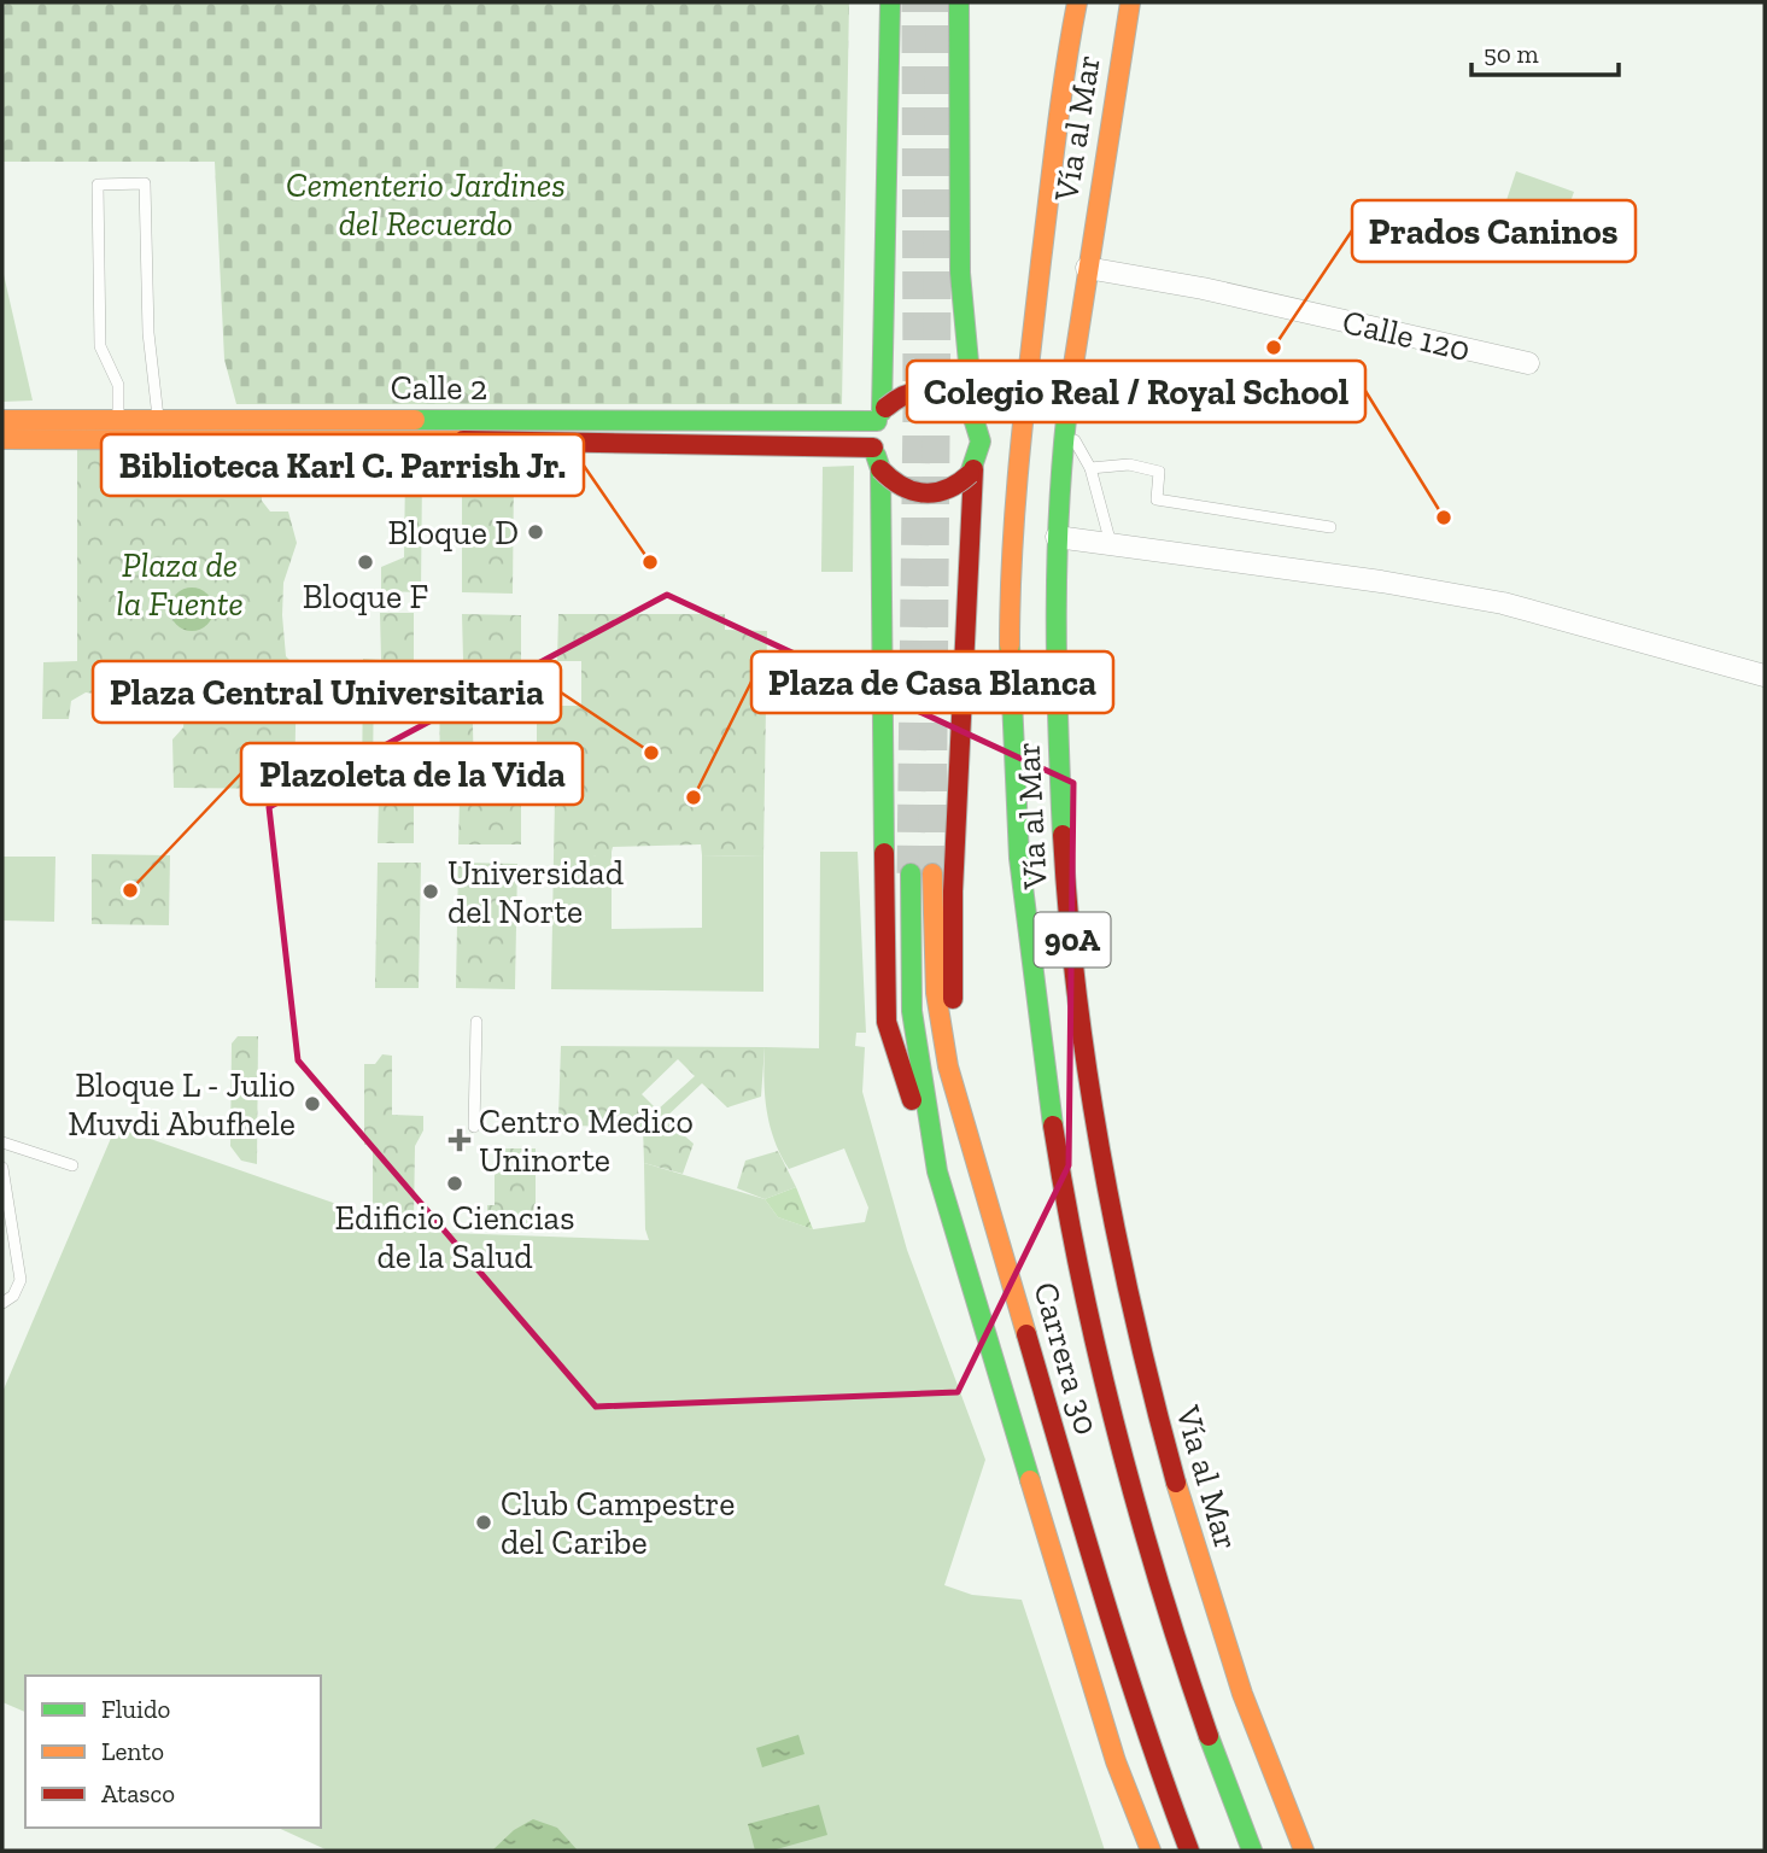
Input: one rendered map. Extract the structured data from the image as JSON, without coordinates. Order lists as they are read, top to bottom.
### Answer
{
  "streets": {
    "main road": [
      "Vía al Mar",
      "Calle 2",
      "90A",
      "Carrera 30"
    ],
    "street": ["Calle 120"]
  },
  "crossings": [
    ["Vía al Mar", "Calle 120"]
  ],
  "parks": ["Cementerio Jardines del Recuerdo", "Plaza de la Fuente"],
  "places": {
    "other": [
      "Prados Caninos",
      "Colegio Real / Royal School",
      "Bloque D",
      "Bloque F",
      "Biblioteca Karl C. Parrish Jr.",
      "Plaza Central Universitaria",
      "Plaza de Casa Blanca",
      "Plazoleta de la Vida",
      "Universidad del Norte",
      "Bloque L - Julio Muvdi Abufhele",
      "Edificio Ciencias de la Salud",
      "Club Campestre del Caribe"
    ],
    "health": ["Centro Medico Uninorte"]
  },
  "legend": ["Fluido", "Lento", "Atasco"],
  "scale_bar": "50 m"
}
